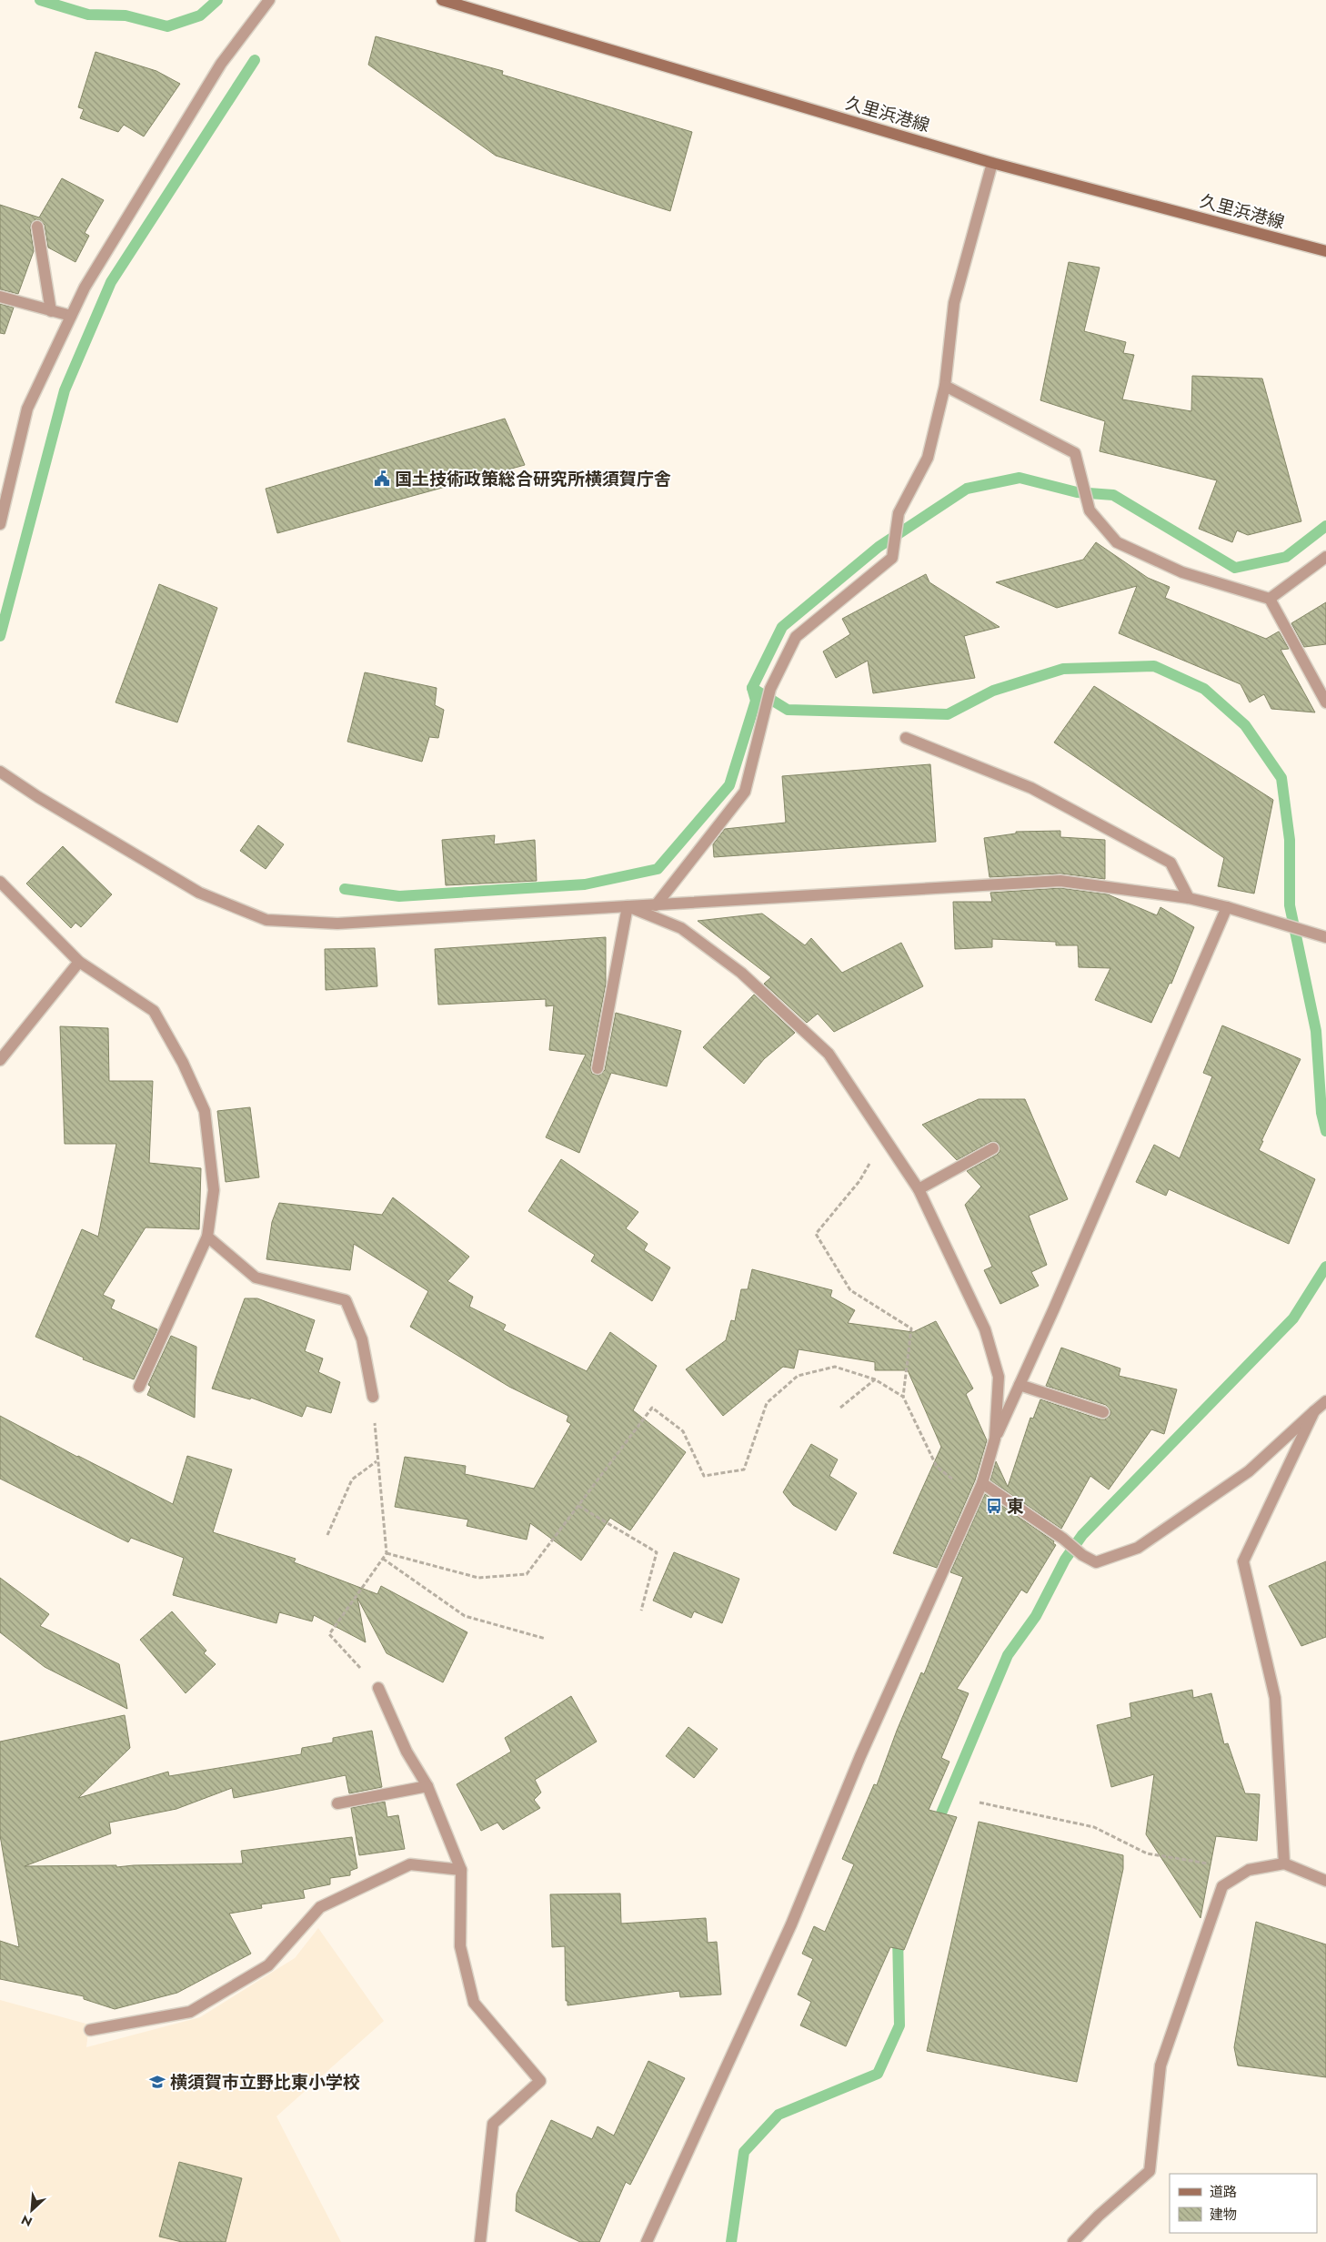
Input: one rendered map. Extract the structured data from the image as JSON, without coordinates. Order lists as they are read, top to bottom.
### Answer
{
  "streets": {
    "main road": ["久里浜港線"]
  },
  "places": {
    "public building": ["国土技術政策総合研究所横須賀庁舎"],
    "bus stop": ["東"],
    "school or university": ["横須賀市立野比東小学校"]
  },
  "legend": ["道路", "建物"],
  "north": "bottom left"
}
